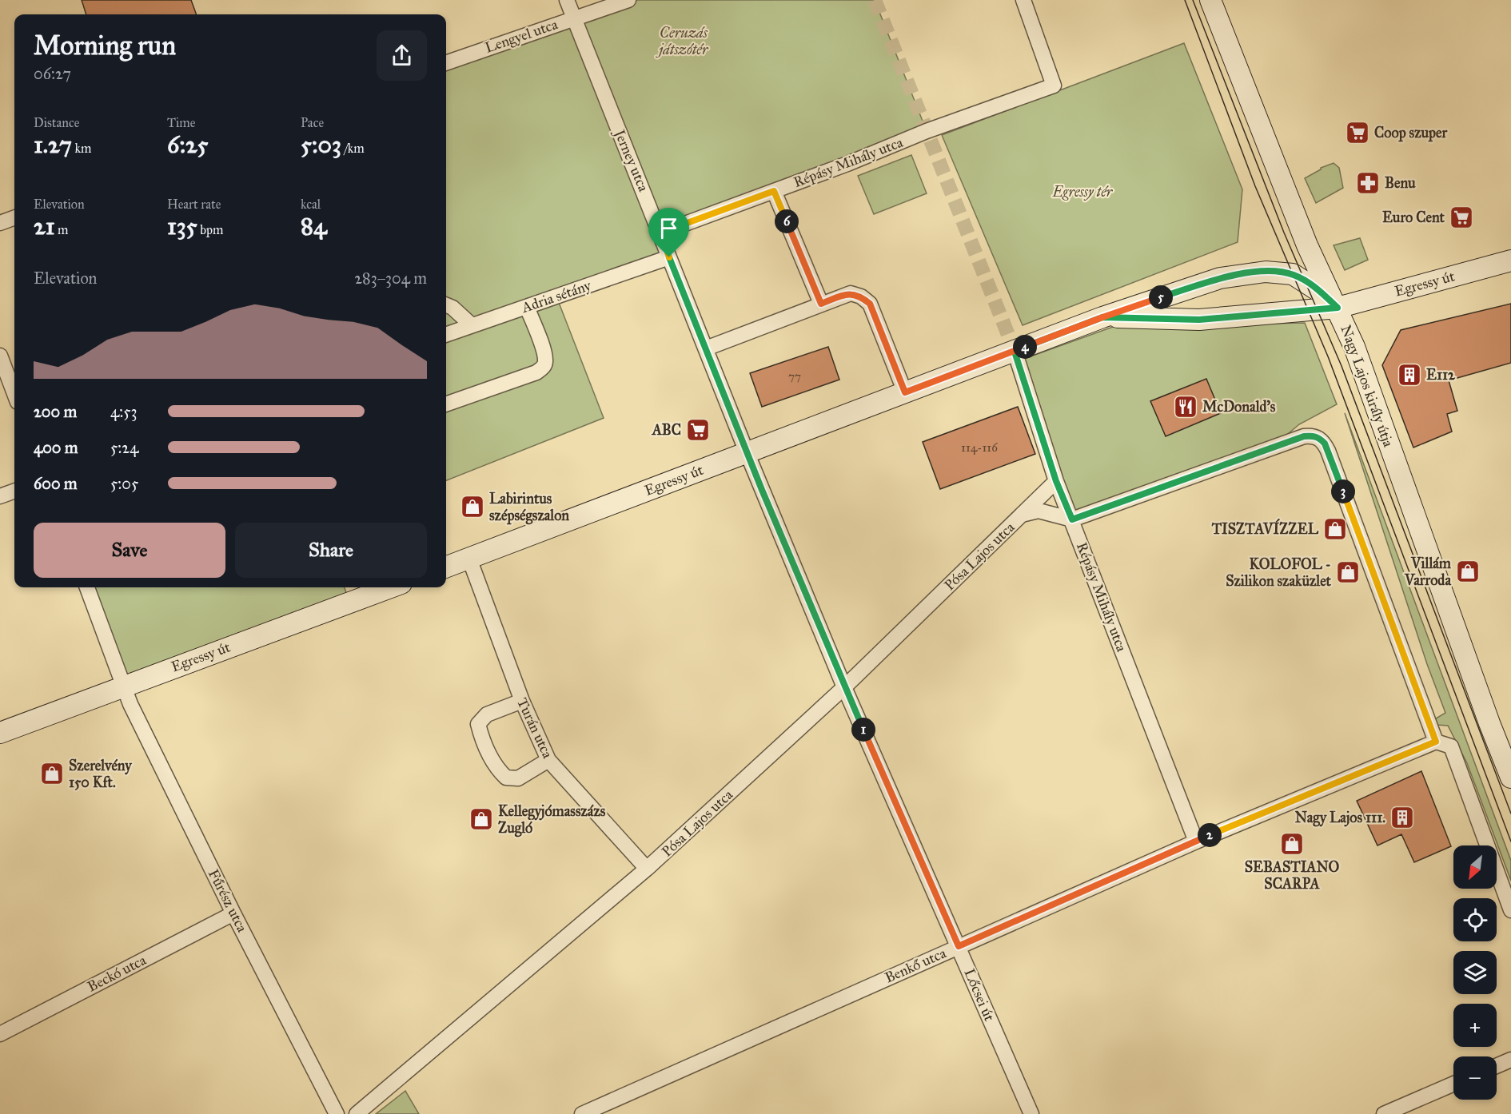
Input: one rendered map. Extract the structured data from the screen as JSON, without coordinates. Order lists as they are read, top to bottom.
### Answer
{
  "streets": {
    "street": [
      "Lengyel utca",
      "Jerney utca",
      "Répásy Mihály utca",
      "Egressy út",
      "Adria sétány",
      "Nagy Lajos király útja",
      "Pósa Lajos utca",
      "Turán utca",
      "Fűrész utca",
      "Benkő utca",
      "Beckó utca",
      "Lőcsei út"
    ]
  },
  "crossings": [
    ["Lengyel utca", "Jerney utca"],
    ["Jerney utca", "Répásy Mihály utca"],
    ["Jerney utca", "Egressy út"],
    ["Jerney utca", "Adria sétány"],
    ["Jerney utca", "Lőcsei út"],
    ["Répásy Mihály utca", "Egressy út"],
    ["Répásy Mihály utca", "Pósa Lajos utca"],
    ["Répásy Mihály utca", "Benkő utca"],
    ["Egressy út", "Nagy Lajos király útja"],
    ["Egressy út", "Turán utca"],
    ["Egressy út", "Fűrész utca"],
    ["Egressy út", "Lőcsei út"],
    ["Pósa Lajos utca", "Turán utca"],
    ["Pósa Lajos utca", "Lőcsei út"],
    ["Fűrész utca", "Beckó utca"],
    ["Benkő utca", "Lőcsei út"]
  ],
  "parks": ["Ceruzás játszótér", "Egressy tér"],
  "places": {
    "supermarket": ["Coop szuper", "Euro Cent", "ABC"],
    "pharmacy": ["Benu"],
    "building": ["E112", "Nagy Lajos 111."],
    "restaurant": ["McDonald's"],
    "shop": [
      "Labirintus szépségszalon",
      "TISZTAVÍZZEL",
      "Villám Varroda",
      "KOLOFOL - Szilikon szaküzlet",
      "Szerelvény 150 Kft.",
      "Kellegyjómasszázs Zugló",
      "SEBASTIANO SCARPA"
    ]
  },
  "house_numbers": ["77", "114-116"],
  "north": "bottom left",
  "page": {
    "heading": ["Morning run", "06:27"],
    "stats": [
      ["Distance", "1.27 km"],
      ["Time", "6:25"],
      ["Pace", "5:03 /km"],
      ["Elevation", "21 m"],
      ["Heart rate", "135 bpm"],
      ["kcal", "84"]
    ],
    "pins": [
      "6",
      "5",
      "4",
      "3",
      "1",
      "2"
    ],
    "chart": ["Elevation", "283–304 m"],
    "list": [
      {
        "name": "200 m",
        "note": "4:53"
      },
      {
        "name": "400 m",
        "note": "5:24"
      },
      {
        "name": "600 m",
        "note": "5:05"
      }
    ],
    "buttons": ["Save", "Share"],
    "map_buttons": ["+", "−"]
  }
}
